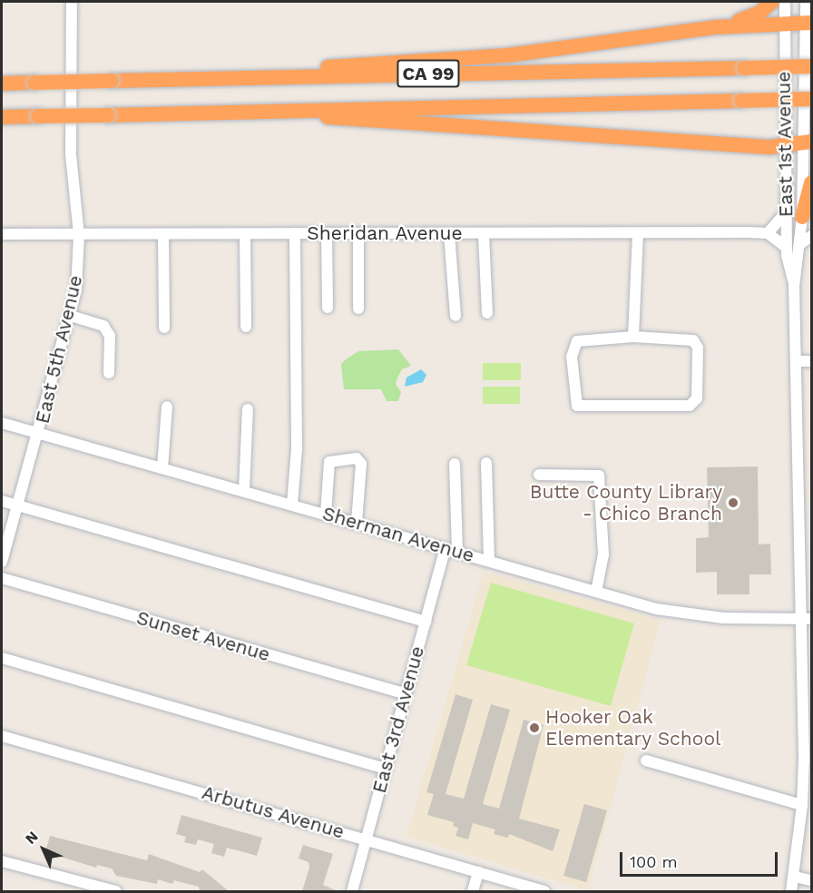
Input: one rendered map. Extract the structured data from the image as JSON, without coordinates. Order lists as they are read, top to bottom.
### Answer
{
  "streets": {
    "highway": ["CA 99"],
    "street": [
      "East 1st Avenue",
      "Sheridan Avenue",
      "East 5th Avenue",
      "Sherman Avenue",
      "Sunset Avenue",
      "East 3rd Avenue",
      "Arbutus Avenue"
    ]
  },
  "crossings": [
    ["East 1st Avenue", "Sherman Avenue"],
    ["Sheridan Avenue", "East 5th Avenue"],
    ["East 5th Avenue", "Sherman Avenue"],
    ["Sherman Avenue", "East 3rd Avenue"],
    ["Sunset Avenue", "East 3rd Avenue"],
    ["East 3rd Avenue", "Arbutus Avenue"]
  ],
  "places": ["Butte County Library - Chico Branch", "Hooker Oak Elementary School"],
  "scale_bar": "100 m",
  "north": "top left"
}
